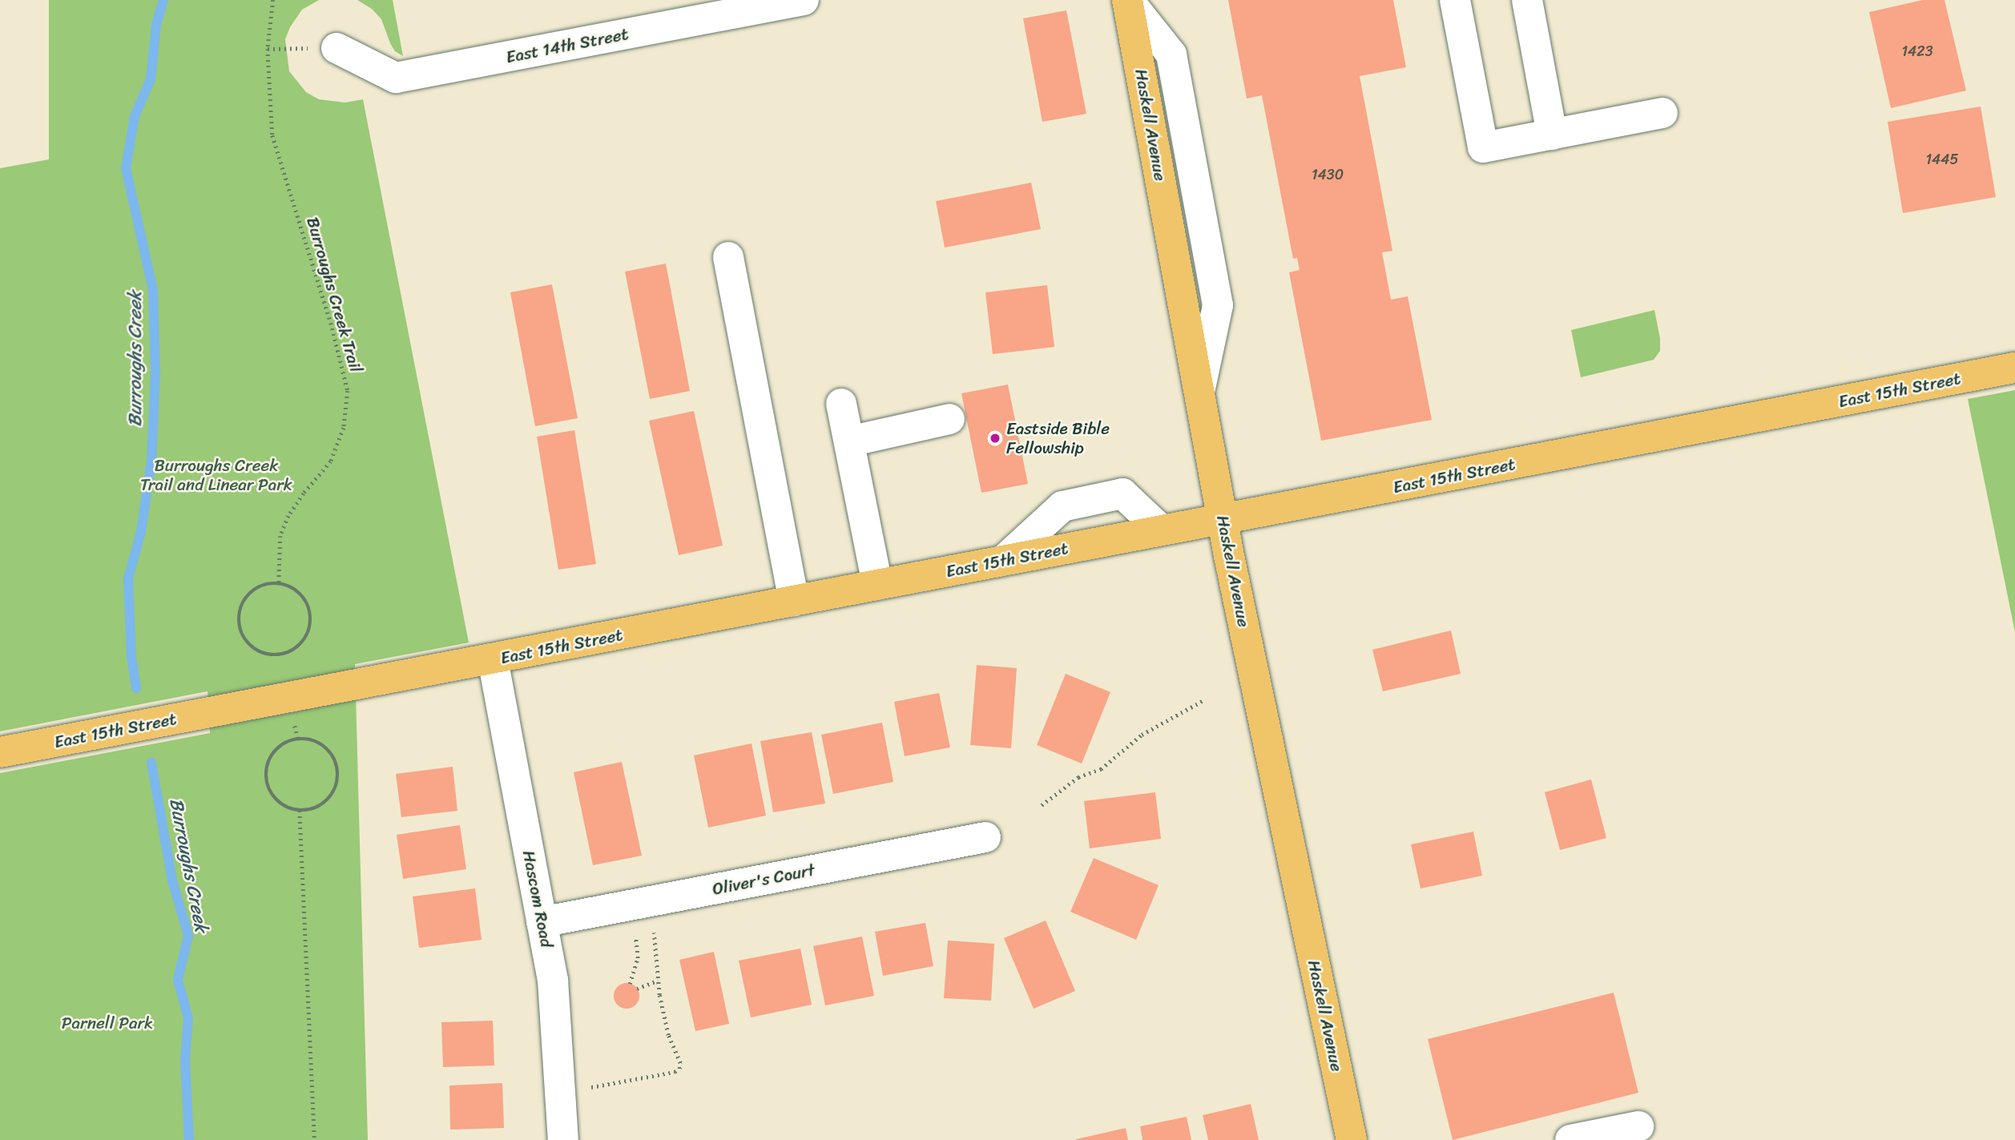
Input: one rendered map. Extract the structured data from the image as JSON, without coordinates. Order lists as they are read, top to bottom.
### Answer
{
  "streets": {
    "main road": ["Haskell Avenue", "East 15th Street"],
    "street": ["East 14th Street", "Oliver's Court", "Hascom Road"],
    "path": ["Burroughs Creek Trail"]
  },
  "crossings": [
    ["Haskell Avenue", "East 15th Street"],
    ["East 15th Street", "Hascom Road"],
    ["Oliver's Court", "Hascom Road"]
  ],
  "water": ["Burroughs Creek"],
  "parks": ["Burroughs Creek Trail and Linear Park", "Parnell Park"],
  "places": ["Eastside Bible Fellowship"],
  "house_numbers": ["1423", "1445", "1430"]
}
